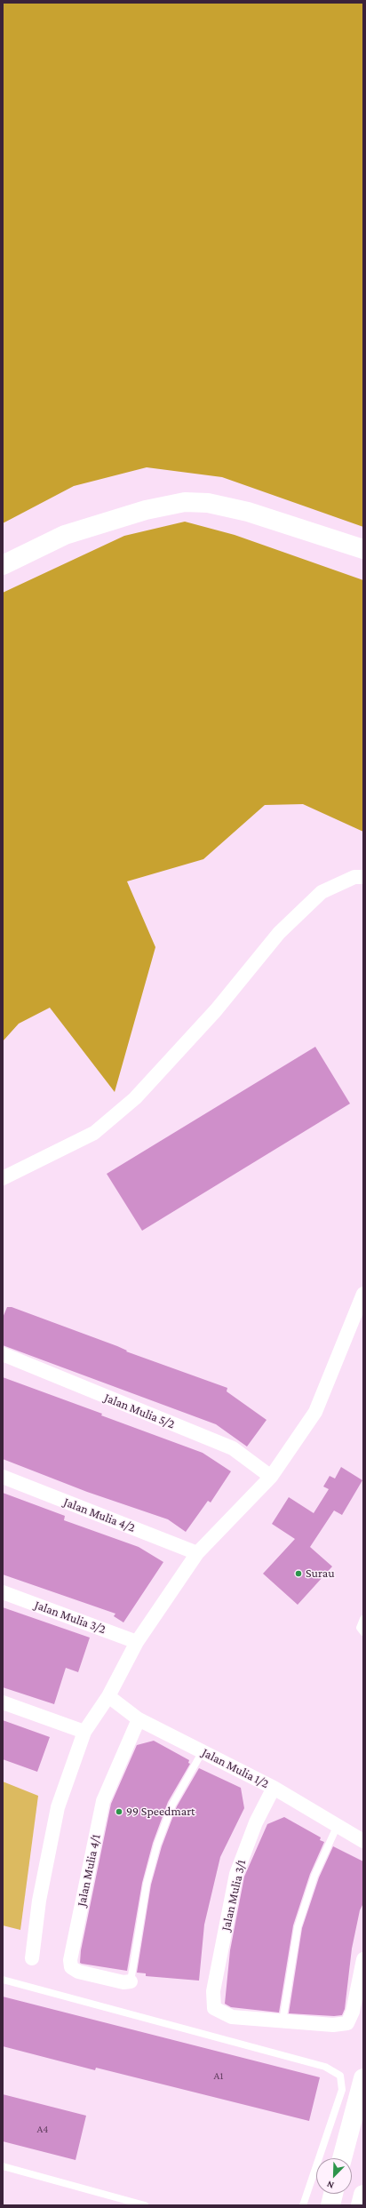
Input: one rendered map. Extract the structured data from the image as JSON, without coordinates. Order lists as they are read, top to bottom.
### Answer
{
  "streets": {
    "street": [
      "Jalan Mulia 5/2",
      "Jalan Mulia 4/2",
      "Jalan Mulia 3/2",
      "Jalan Mulia 1/2",
      "Jalan Mulia 4/1",
      "Jalan Mulia 3/1"
    ]
  },
  "crossings": [
    ["Jalan Mulia 1/2", "Jalan Mulia 4/1"],
    ["Jalan Mulia 1/2", "Jalan Mulia 3/1"]
  ],
  "places": ["Surau", "99 Speedmart"],
  "house_numbers": ["A1", "A4"],
  "north": "bottom left"
}
